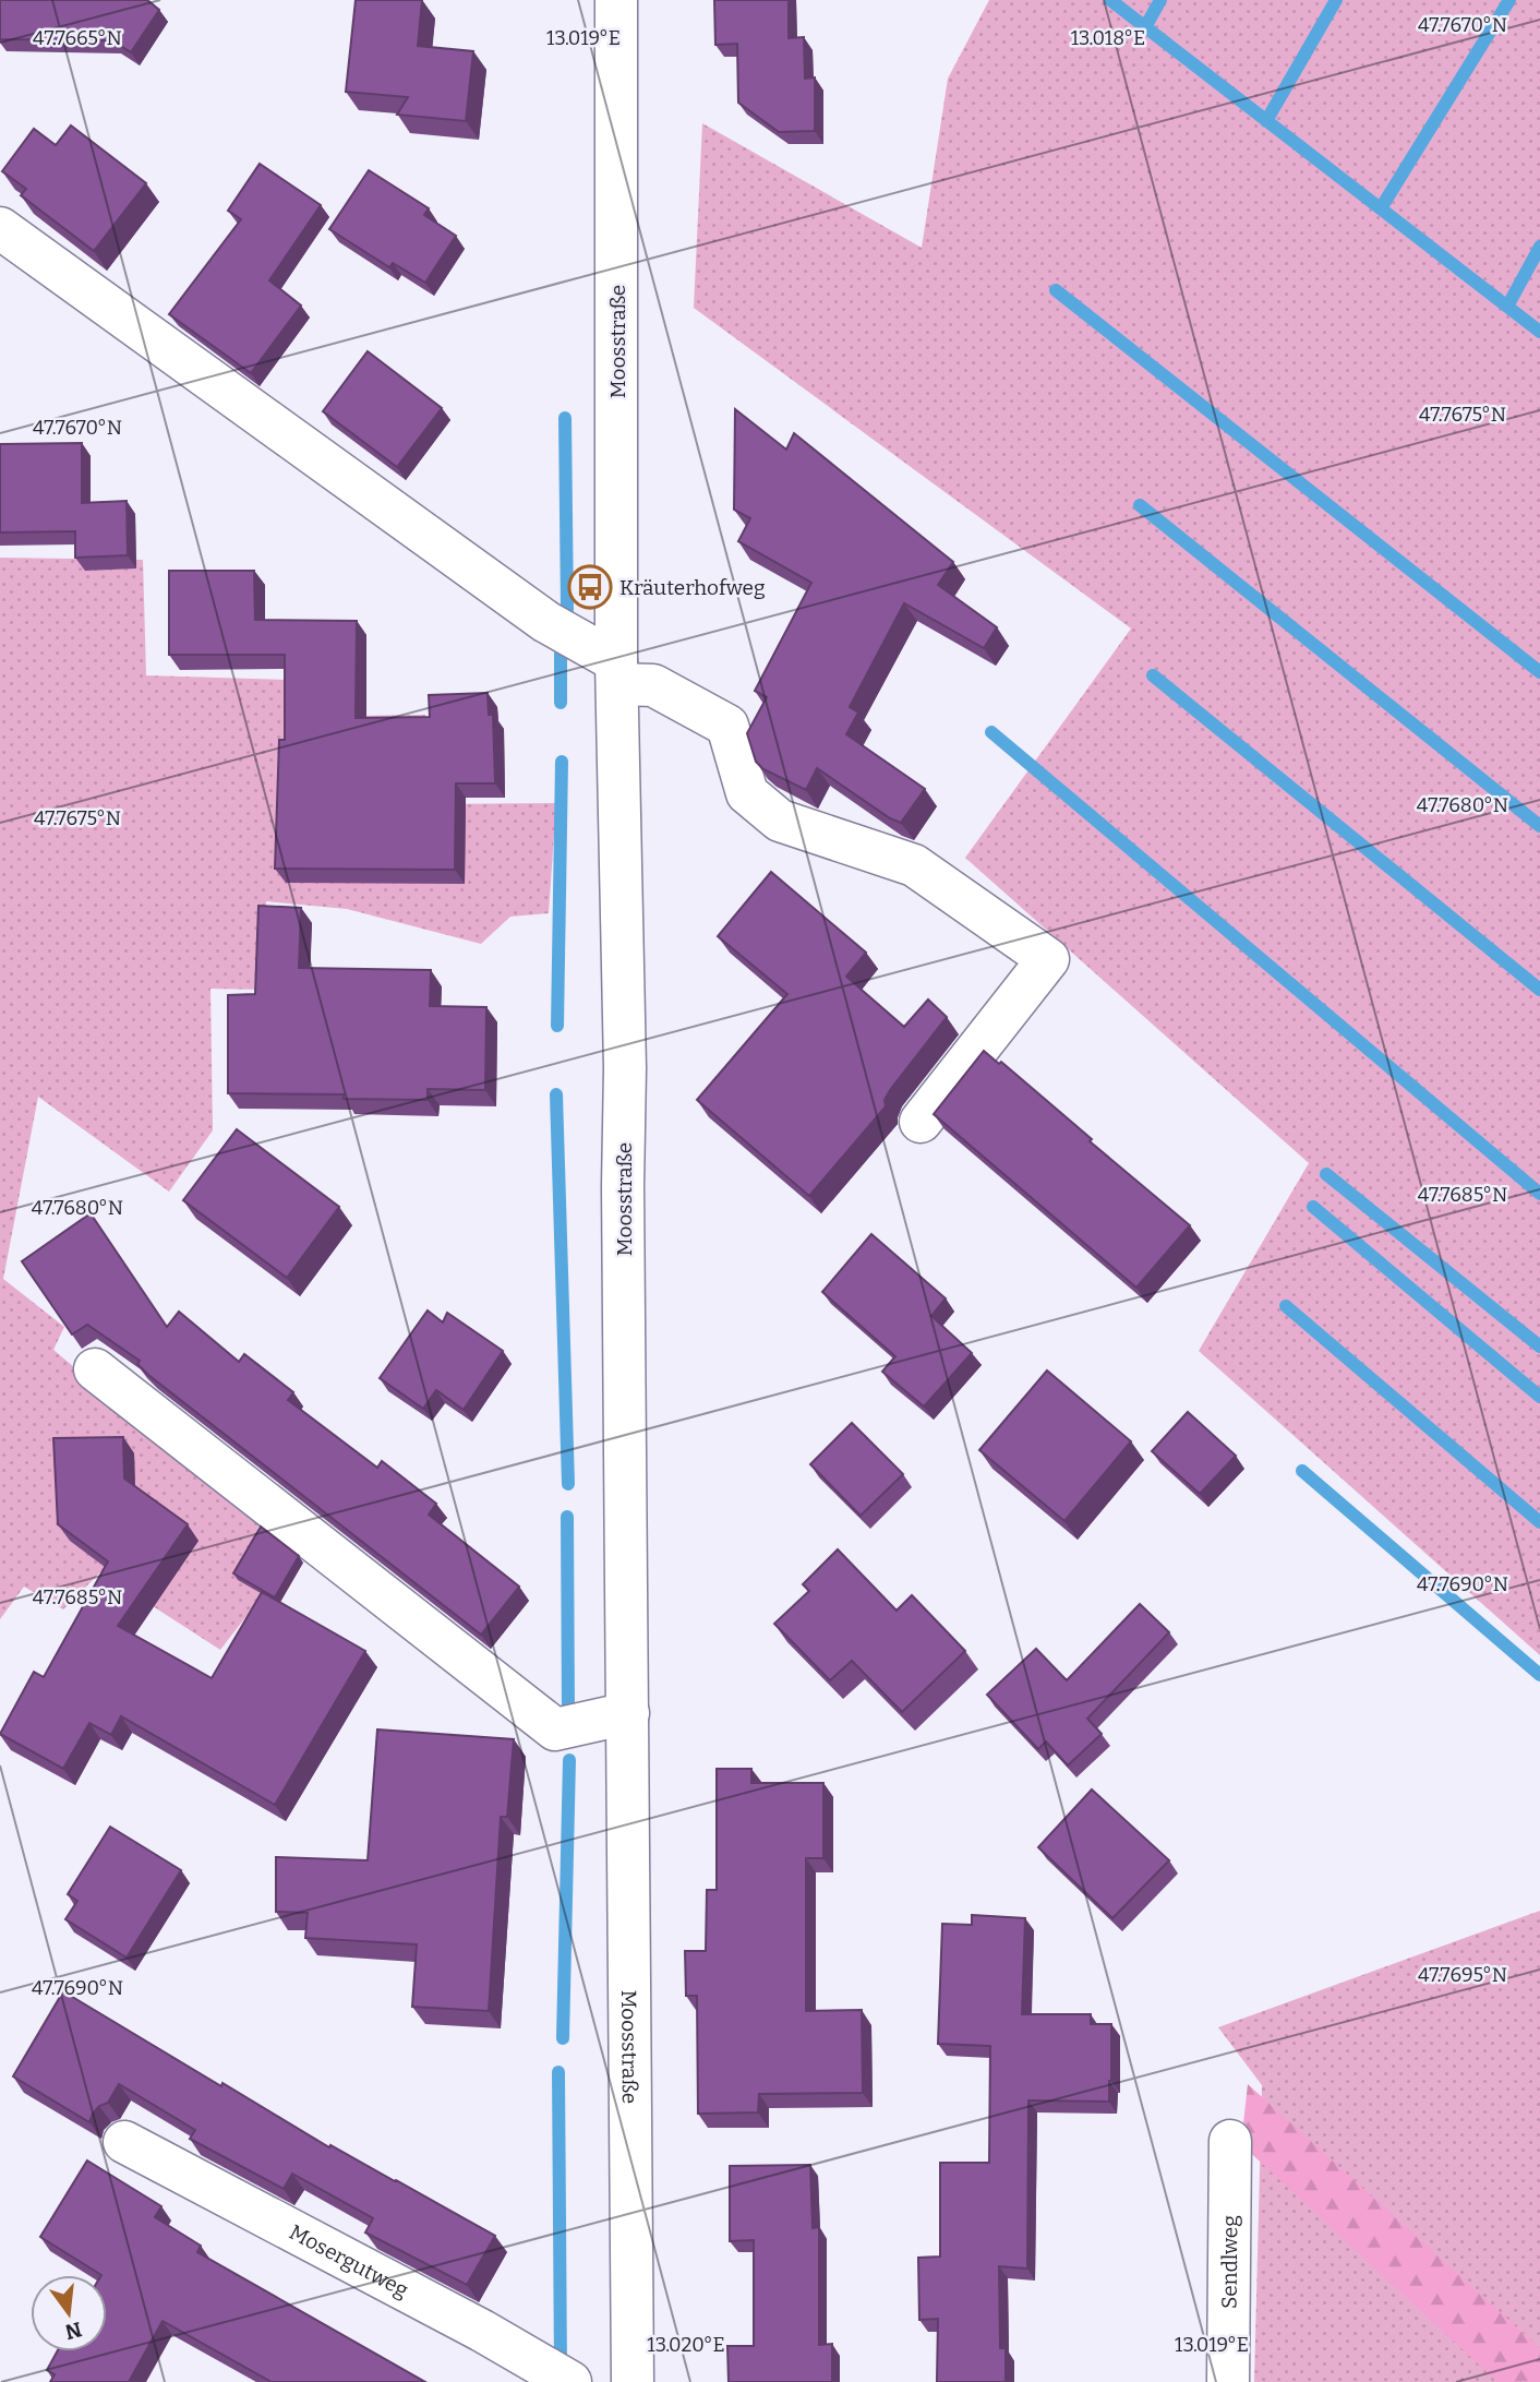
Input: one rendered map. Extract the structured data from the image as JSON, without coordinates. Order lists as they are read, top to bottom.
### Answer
{
  "streets": {
    "street": ["Moosstraße", "Mosergutweg", "Sendlweg"]
  },
  "places": {
    "bus stop": ["Kräuterhofweg"]
  },
  "north": "bottom",
  "coordinates": [
    "47.7670°N",
    "13.019°E",
    "13.018°E",
    "47.7665°N",
    "47.7675°N",
    "47.7680°N",
    "47.7685°N",
    "47.7690°N",
    "47.7695°N",
    "13.020°E"
  ]
}
